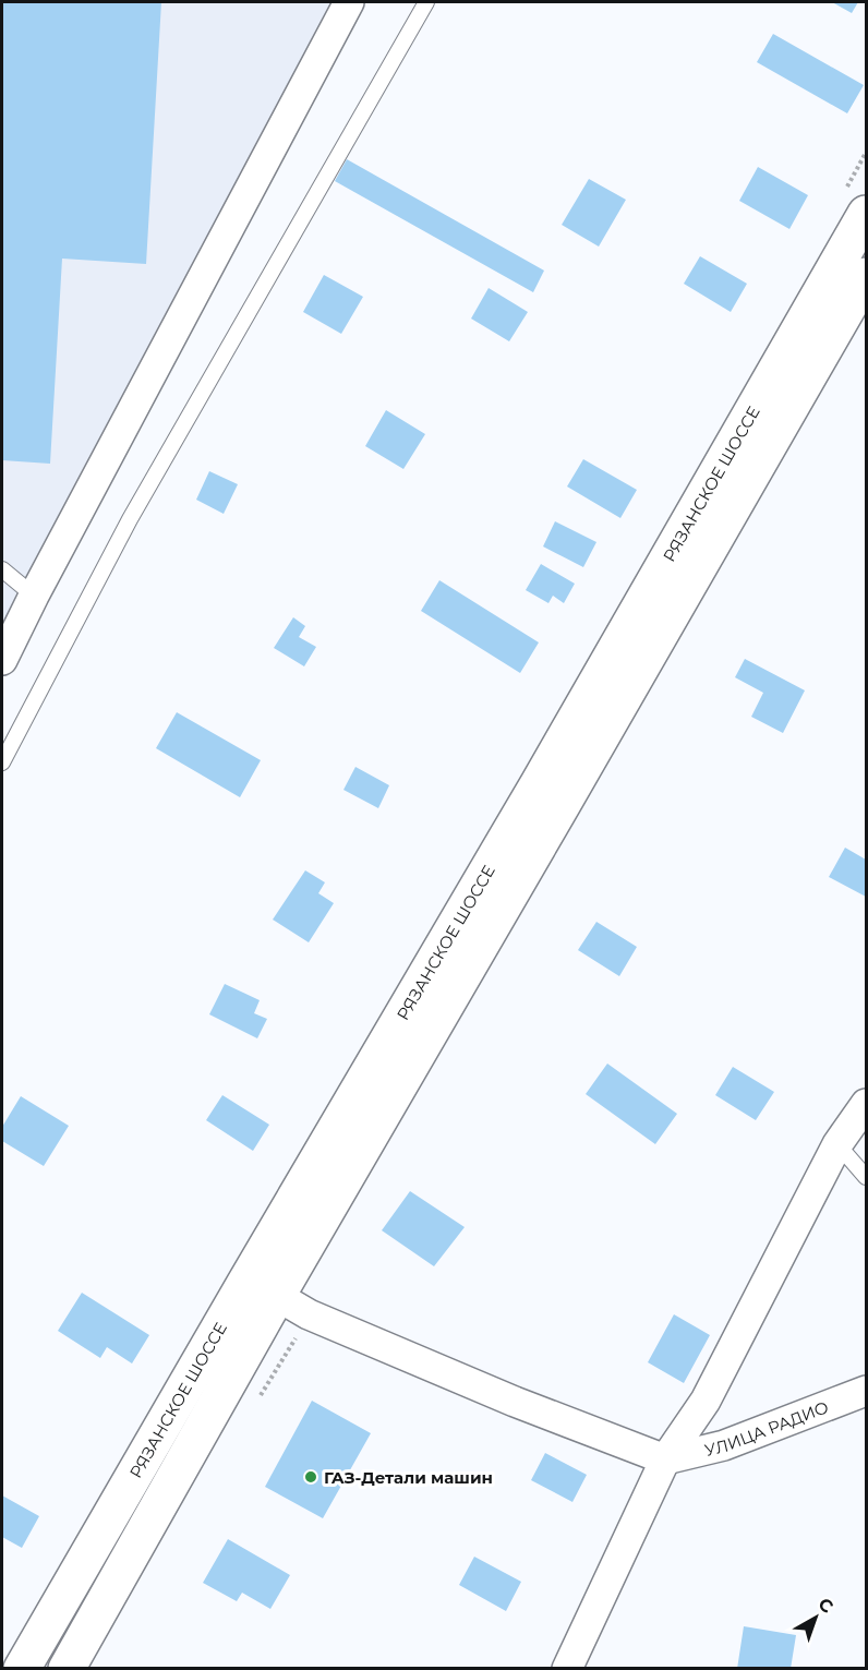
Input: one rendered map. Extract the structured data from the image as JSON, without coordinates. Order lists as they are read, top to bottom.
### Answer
{
  "streets": {
    "main road": ["РЯЗАНСКОЕ ШОССЕ"],
    "street": ["УЛИЦА РАДИО"]
  },
  "places": ["ГАЗ-Детали машин"],
  "north": "top right"
}
